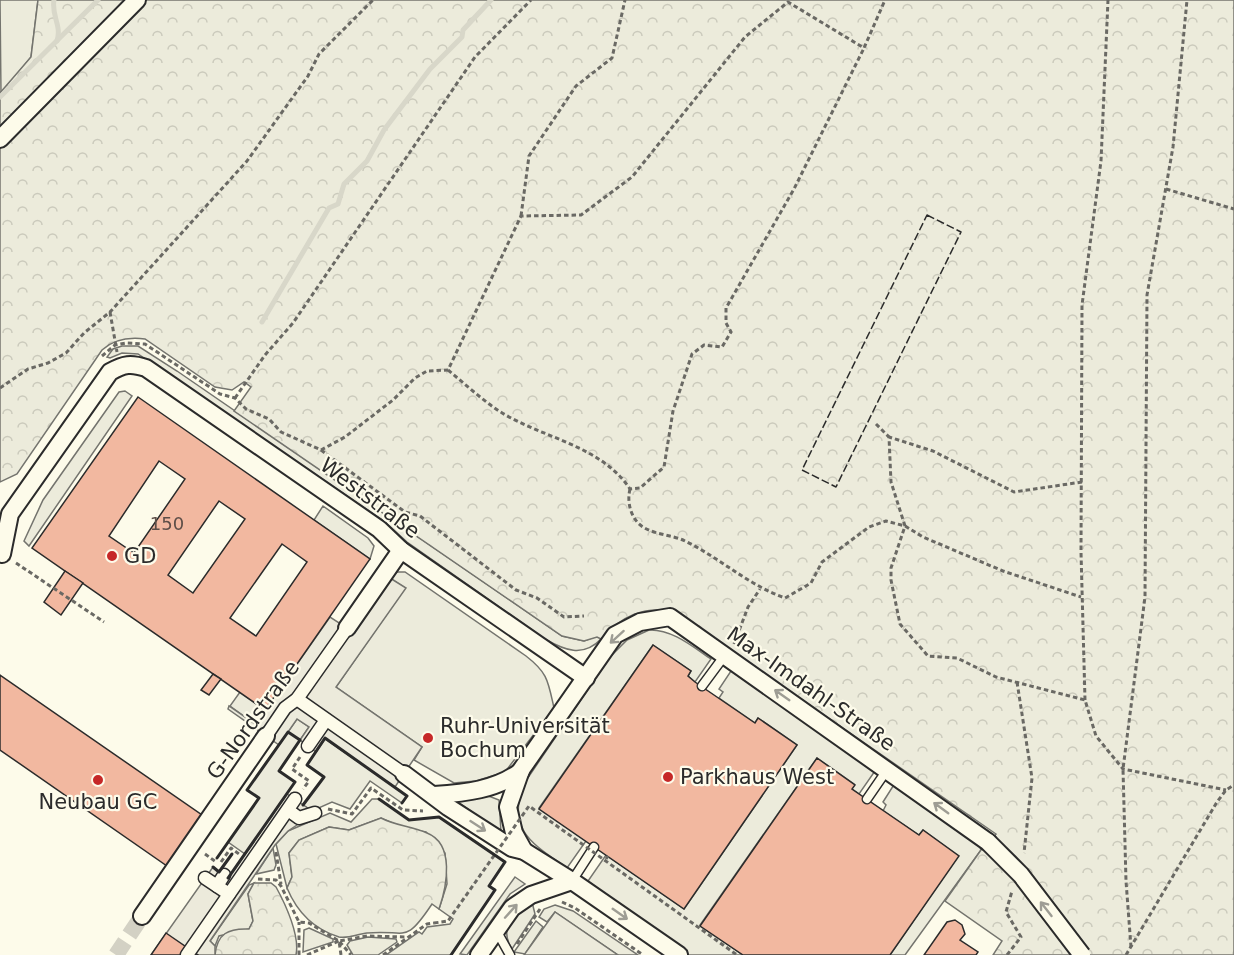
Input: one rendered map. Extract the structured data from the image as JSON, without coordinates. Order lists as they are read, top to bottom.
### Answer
{
  "streets": {
    "street": ["Weststraße", "Max-Imdahl-Straße", "G-Nordstraße"]
  },
  "crossings": [
    ["Weststraße", "Max-Imdahl-Straße"],
    ["Weststraße", "G-Nordstraße"]
  ],
  "one_way": ["Max-Imdahl-Straße"],
  "places": [
    "GD",
    "Ruhr-Universität Bochum",
    "Parkhaus West",
    "Neubau GC"
  ],
  "house_numbers": ["150"]
}
